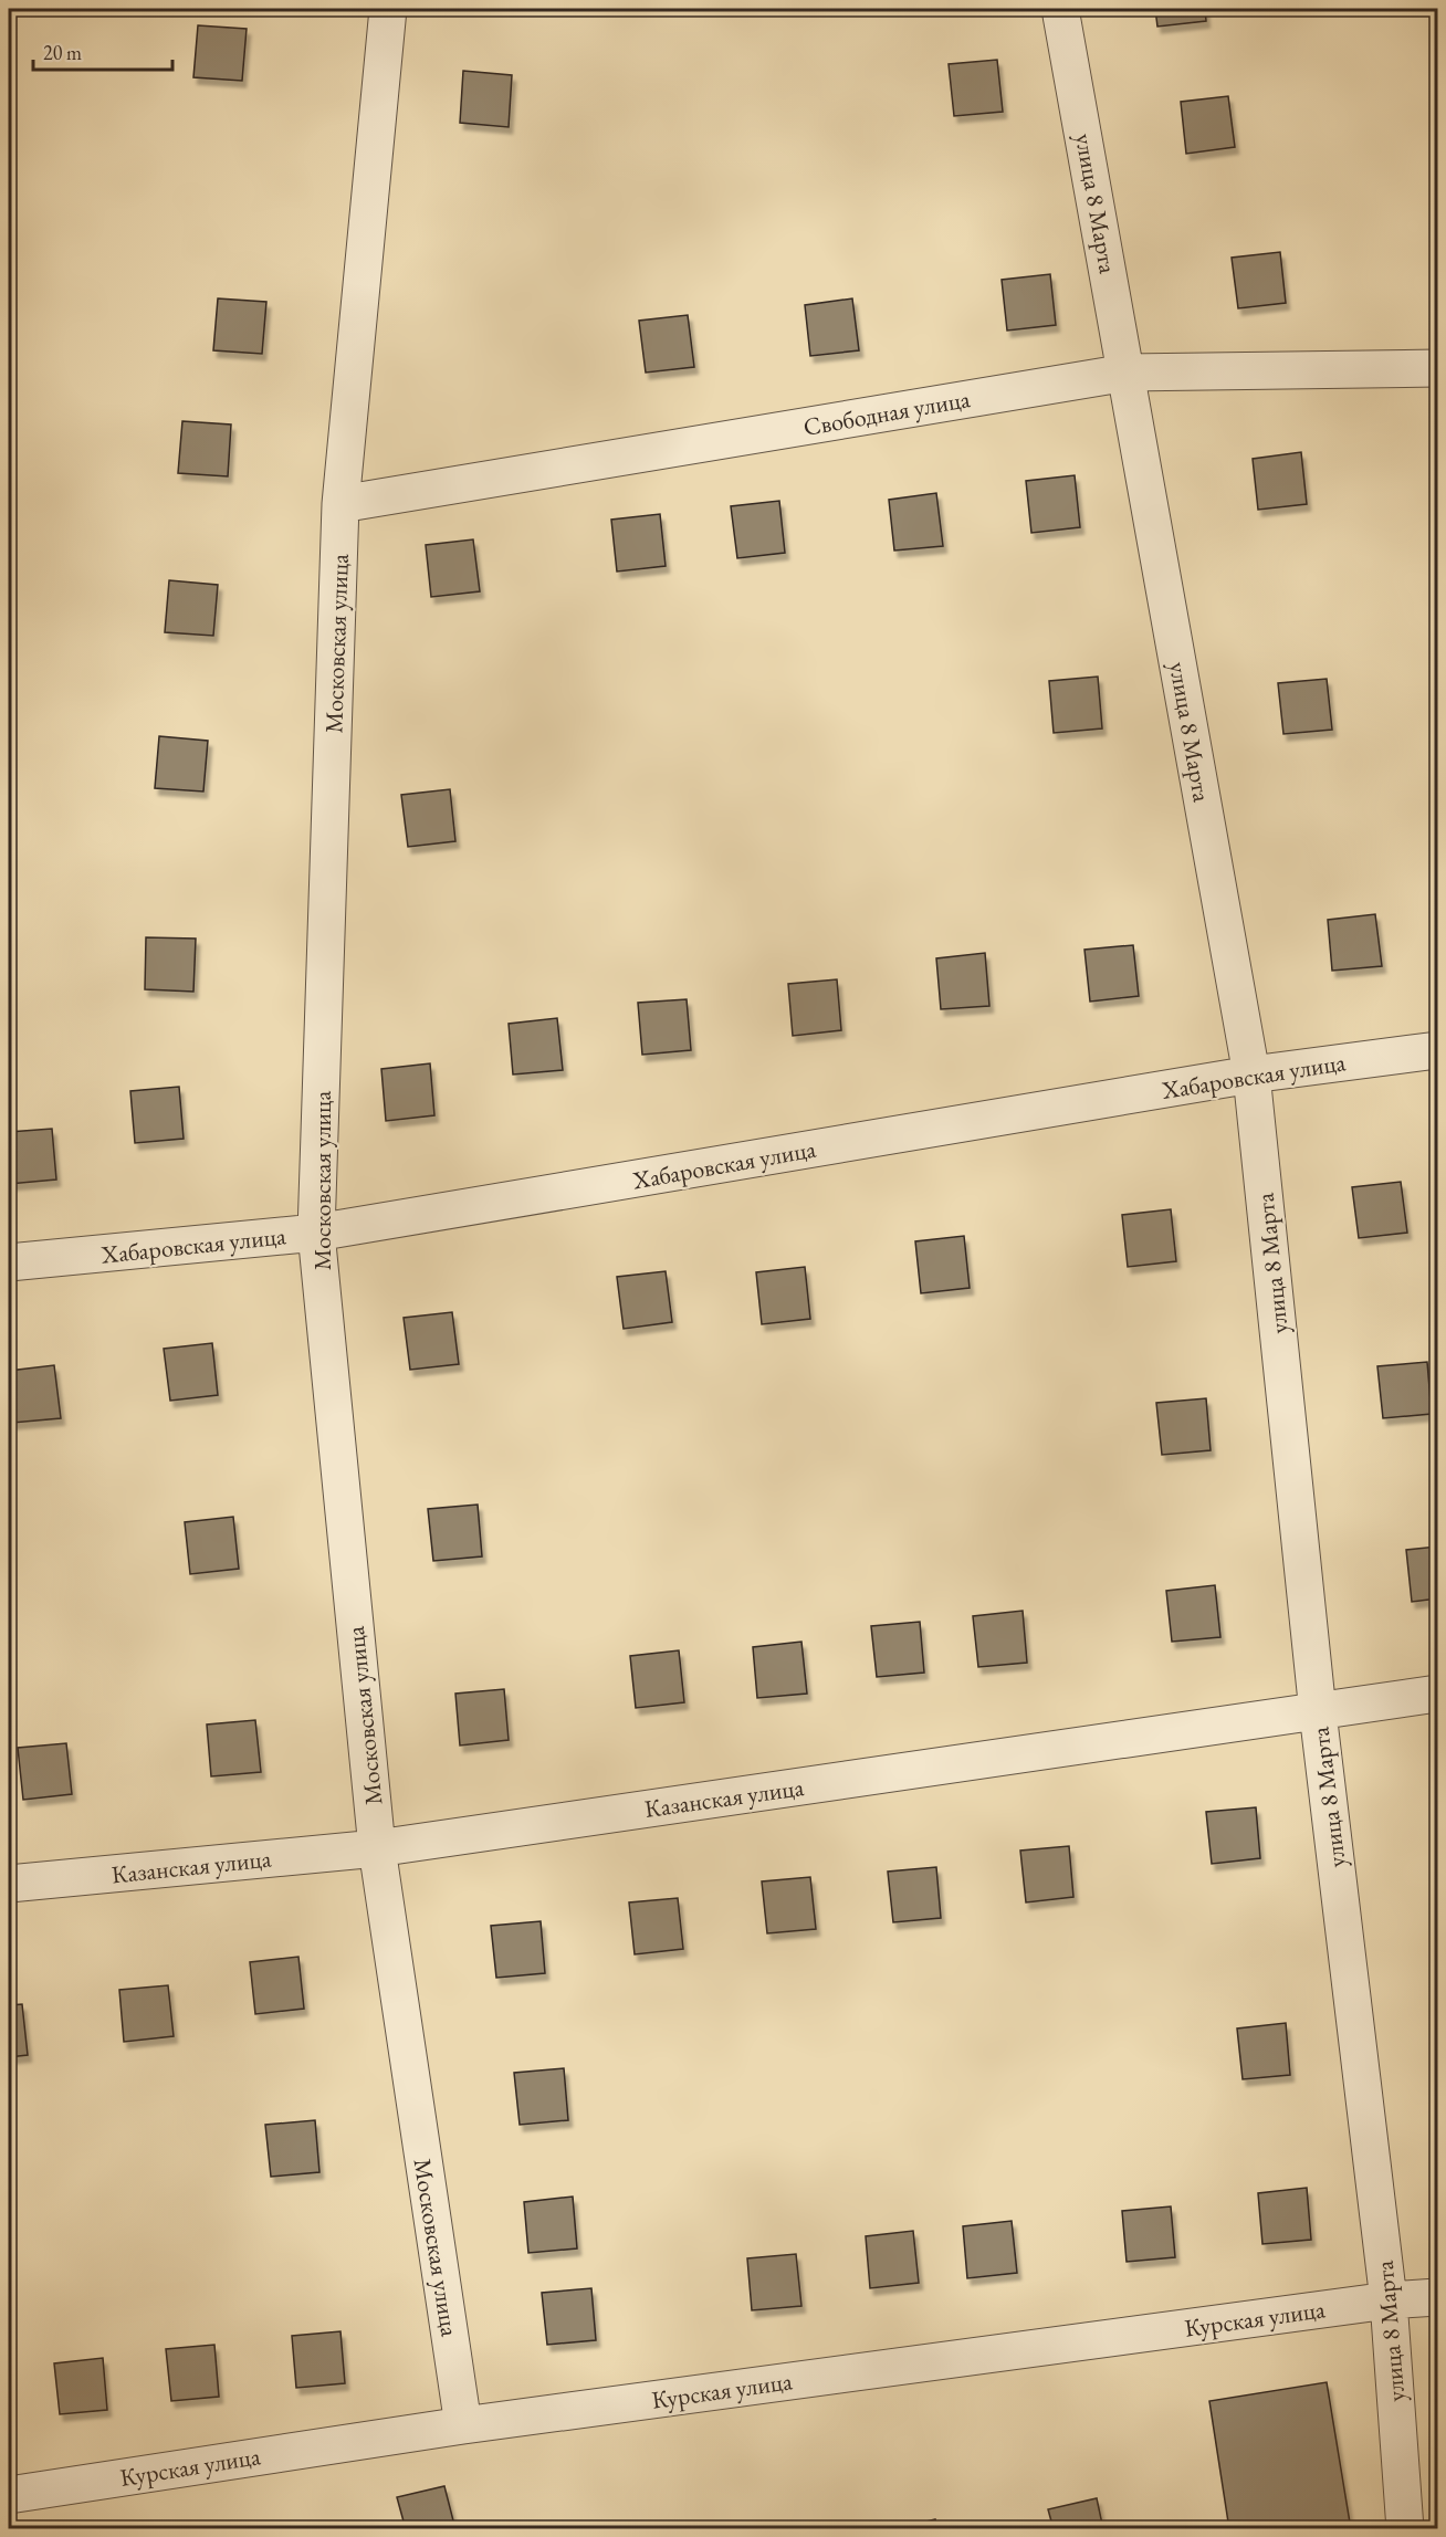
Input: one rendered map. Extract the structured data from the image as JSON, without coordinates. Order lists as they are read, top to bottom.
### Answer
{
  "streets": {
    "street": [
      "улица 8 Марта",
      "Свободная улица",
      "Московская улица",
      "Хабаровская улица",
      "Казанская улица",
      "Курская улица"
    ]
  },
  "crossings": [
    ["улица 8 Марта", "Свободная улица"],
    ["улица 8 Марта", "Хабаровская улица"],
    ["улица 8 Марта", "Казанская улица"],
    ["улица 8 Марта", "Курская улица"],
    ["Свободная улица", "Московская улица"],
    ["Московская улица", "Хабаровская улица"],
    ["Московская улица", "Казанская улица"],
    ["Московская улица", "Курская улица"]
  ],
  "scale_bar": "20 m"
}
